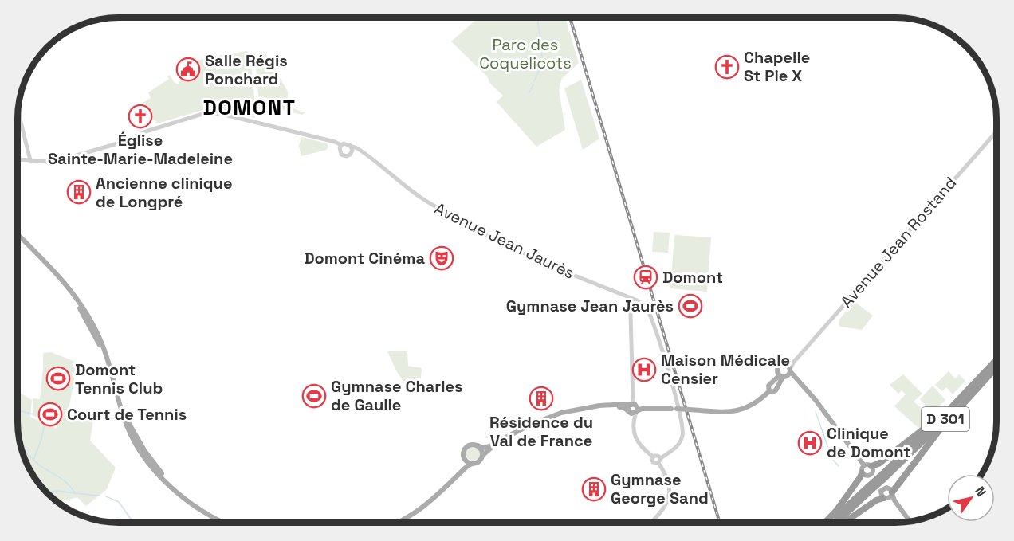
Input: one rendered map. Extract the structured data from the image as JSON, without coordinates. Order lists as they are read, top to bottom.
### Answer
{
  "streets": {
    "highway": ["D 301"],
    "street": ["Avenue Jean Jaurès", "Avenue Jean Rostand"]
  },
  "districts": ["DOMONT"],
  "parks": ["Parc des Coquelicots"],
  "places": {
    "church": ["Chapelle St Pie X", "Église Sainte-Marie-Madeleine"],
    "public building": ["Salle Régis Ponchard"],
    "building": ["Ancienne clinique de Longpré", "Résidence du Val de France", "Gymnase George Sand"],
    "theatre": ["Domont Cinéma"],
    "station": ["Domont"],
    "sports": [
      "Gymnase Jean Jaurès",
      "Domont Tennis Club",
      "Gymnase Charles de Gaulle",
      "Court de Tennis"
    ],
    "hospital": ["Maison Médicale Censier", "Clinique de Domont"]
  },
  "north": "top right"
}
